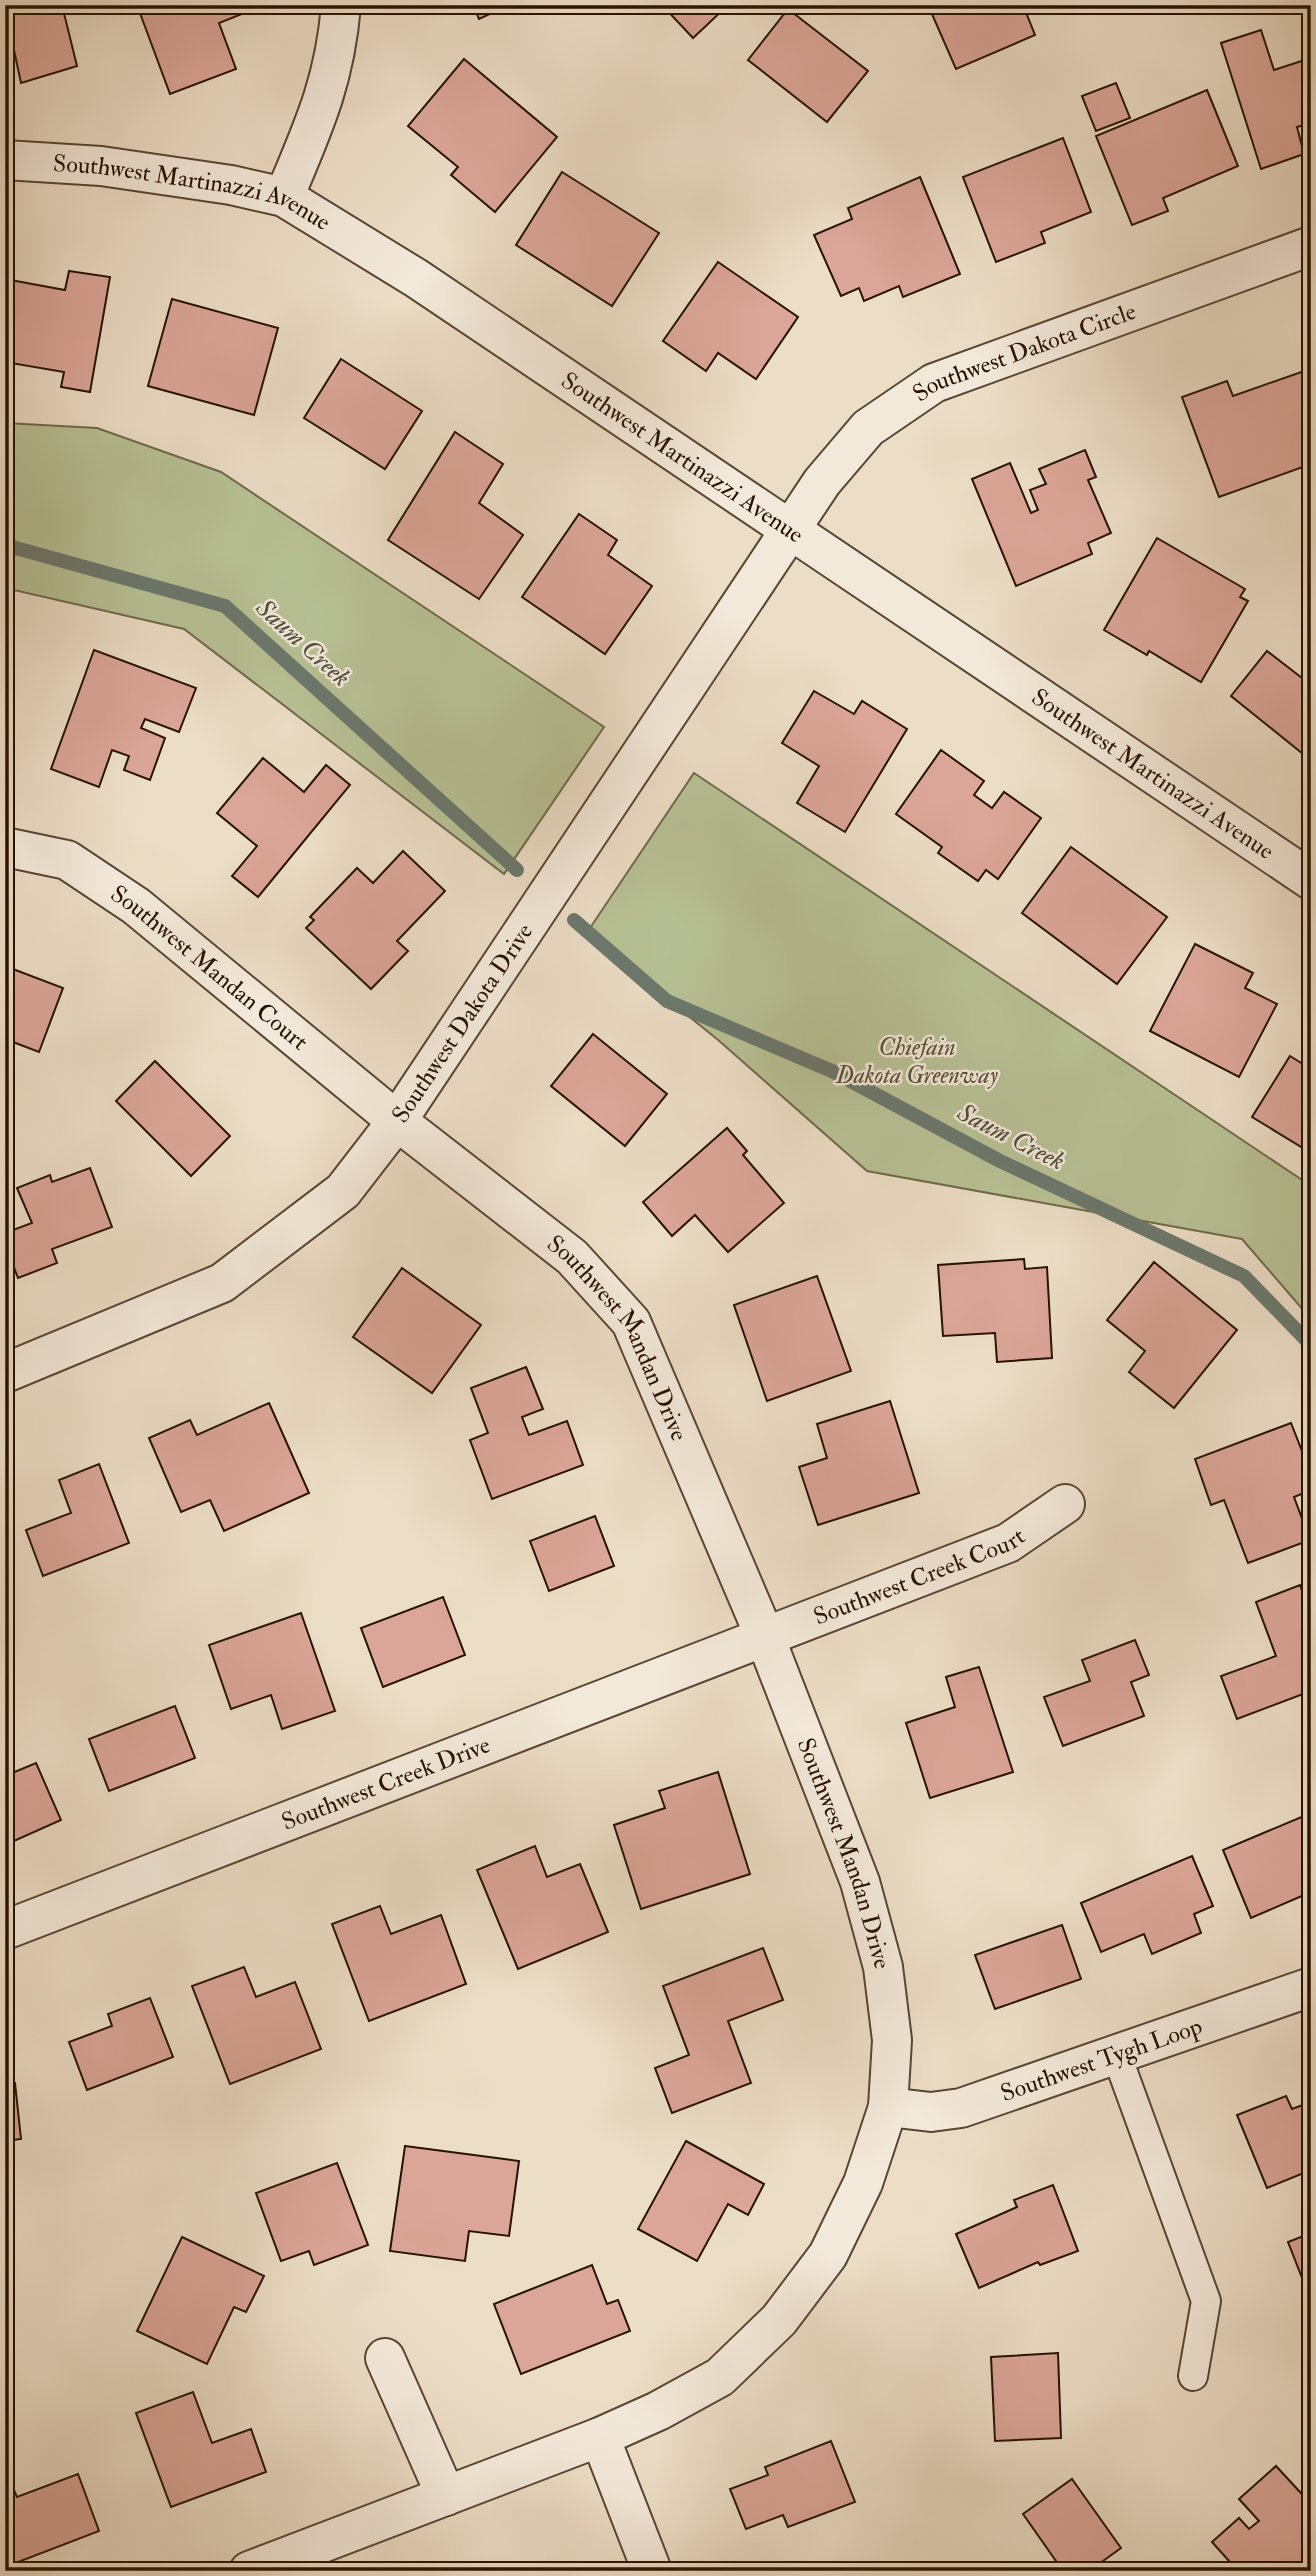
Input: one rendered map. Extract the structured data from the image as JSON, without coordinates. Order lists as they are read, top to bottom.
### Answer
{
  "streets": {
    "street": [
      "Southwest Martinazzi Avenue",
      "Southwest Dakota Circle",
      "Southwest Mandan Court",
      "Southwest Dakota Drive",
      "Southwest Mandan Drive",
      "Southwest Creek Court",
      "Southwest Creek Drive",
      "Southwest Tygh Loop"
    ]
  },
  "crossings": [
    ["Southwest Martinazzi Avenue", "Southwest Dakota Circle"],
    ["Southwest Martinazzi Avenue", "Southwest Dakota Drive"],
    ["Southwest Dakota Circle", "Southwest Dakota Drive"],
    ["Southwest Mandan Court", "Southwest Dakota Drive"],
    ["Southwest Mandan Court", "Southwest Mandan Drive"],
    ["Southwest Dakota Drive", "Southwest Mandan Drive"],
    ["Southwest Mandan Drive", "Southwest Creek Court"],
    ["Southwest Mandan Drive", "Southwest Creek Drive"],
    ["Southwest Mandan Drive", "Southwest Tygh Loop"],
    ["Southwest Creek Court", "Southwest Creek Drive"]
  ],
  "water": ["Saum Creek"],
  "parks": ["Chiefain Dakota Greenway"]
}
